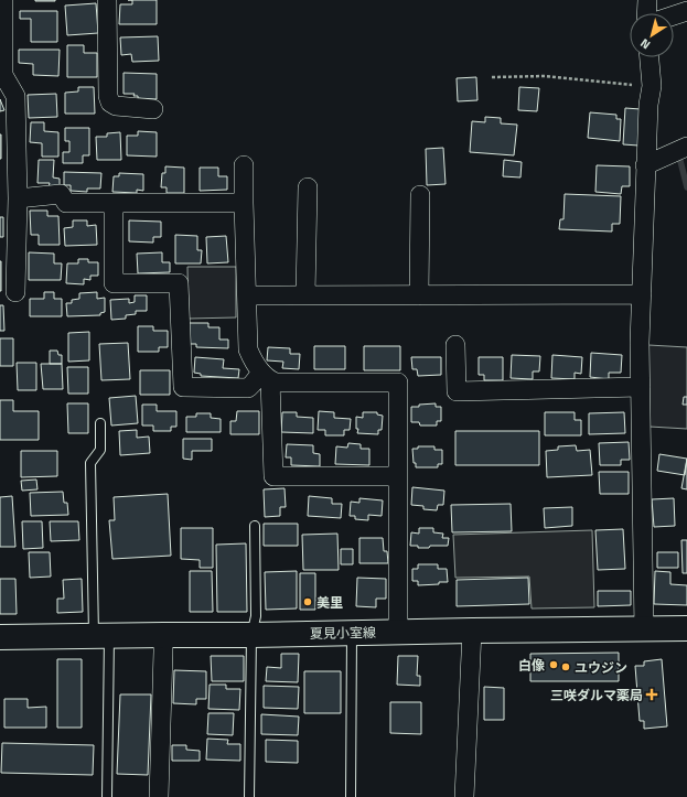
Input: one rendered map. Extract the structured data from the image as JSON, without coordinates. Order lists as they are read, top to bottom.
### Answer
{
  "streets": {
    "main road": ["夏見小室線"]
  },
  "places": {
    "other": ["美里", "白像", "ユウジン"],
    "health": ["三咲ダルマ薬局"]
  },
  "north": "bottom left"
}
